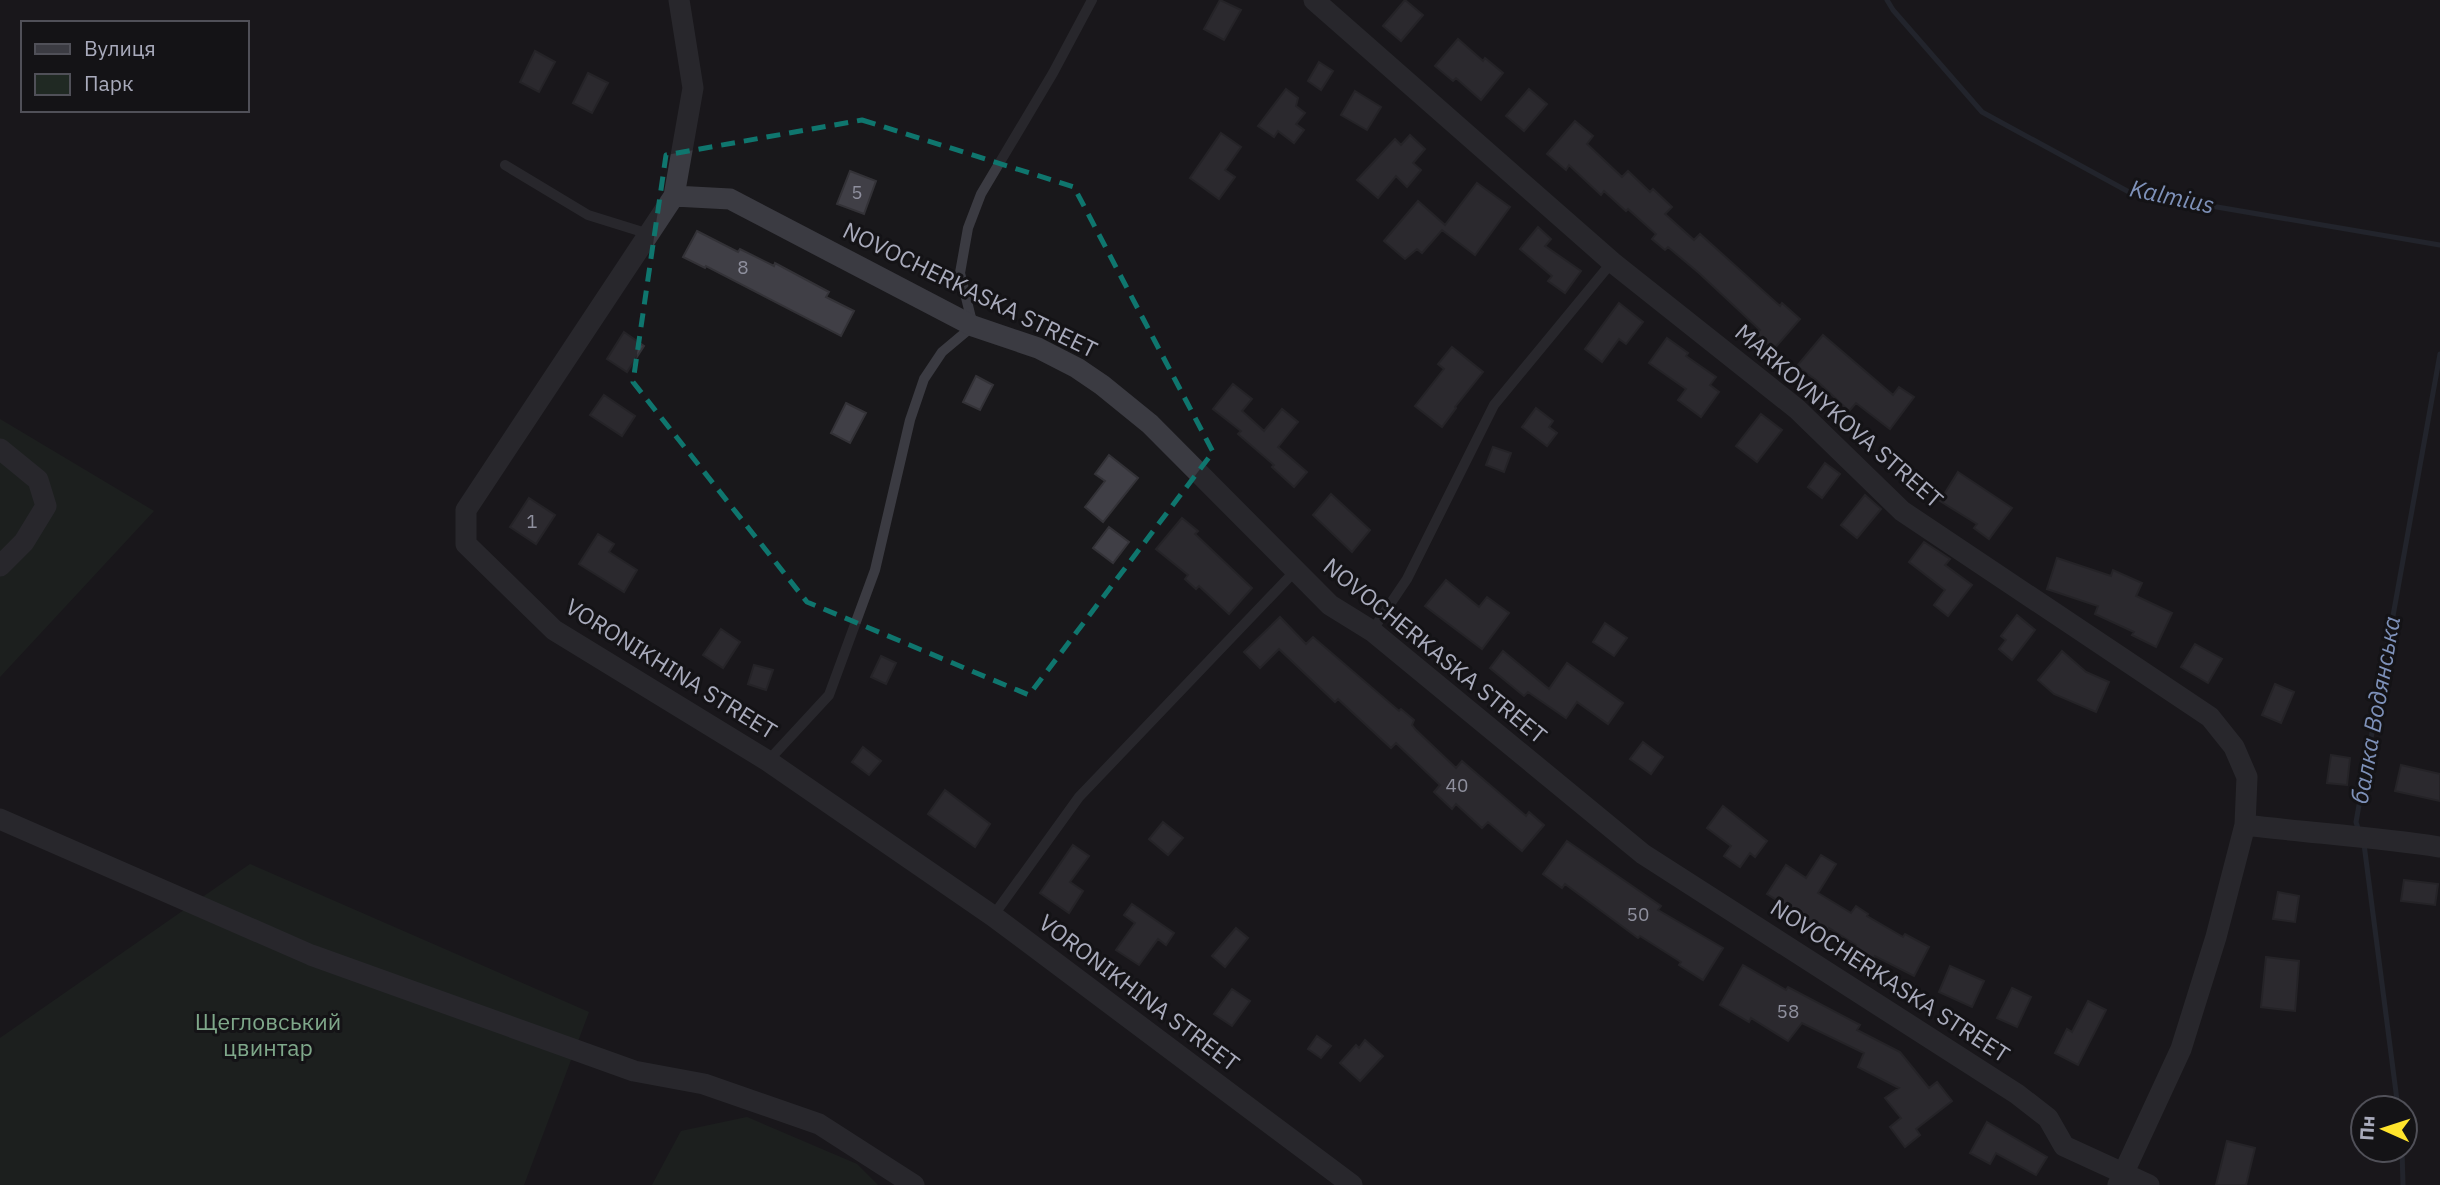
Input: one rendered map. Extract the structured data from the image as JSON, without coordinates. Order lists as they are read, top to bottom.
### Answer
{
  "streets": {
    "street": ["NOVOCHERKASKA STREET", "MARKOVNYKOVA STREET", "VORONIKHINA STREET"]
  },
  "crossings": [
    ["NOVOCHERKASKA STREET", "MARKOVNYKOVA STREET"],
    ["NOVOCHERKASKA STREET", "VORONIKHINA STREET"]
  ],
  "water": ["Kalmius", "балка Водянська"],
  "parks": ["Щегловський цвинтар"],
  "house_numbers": [
    "5",
    "8",
    "1",
    "40",
    "50",
    "58"
  ],
  "legend": ["Вулиця", "Парк"],
  "north": "left"
}
